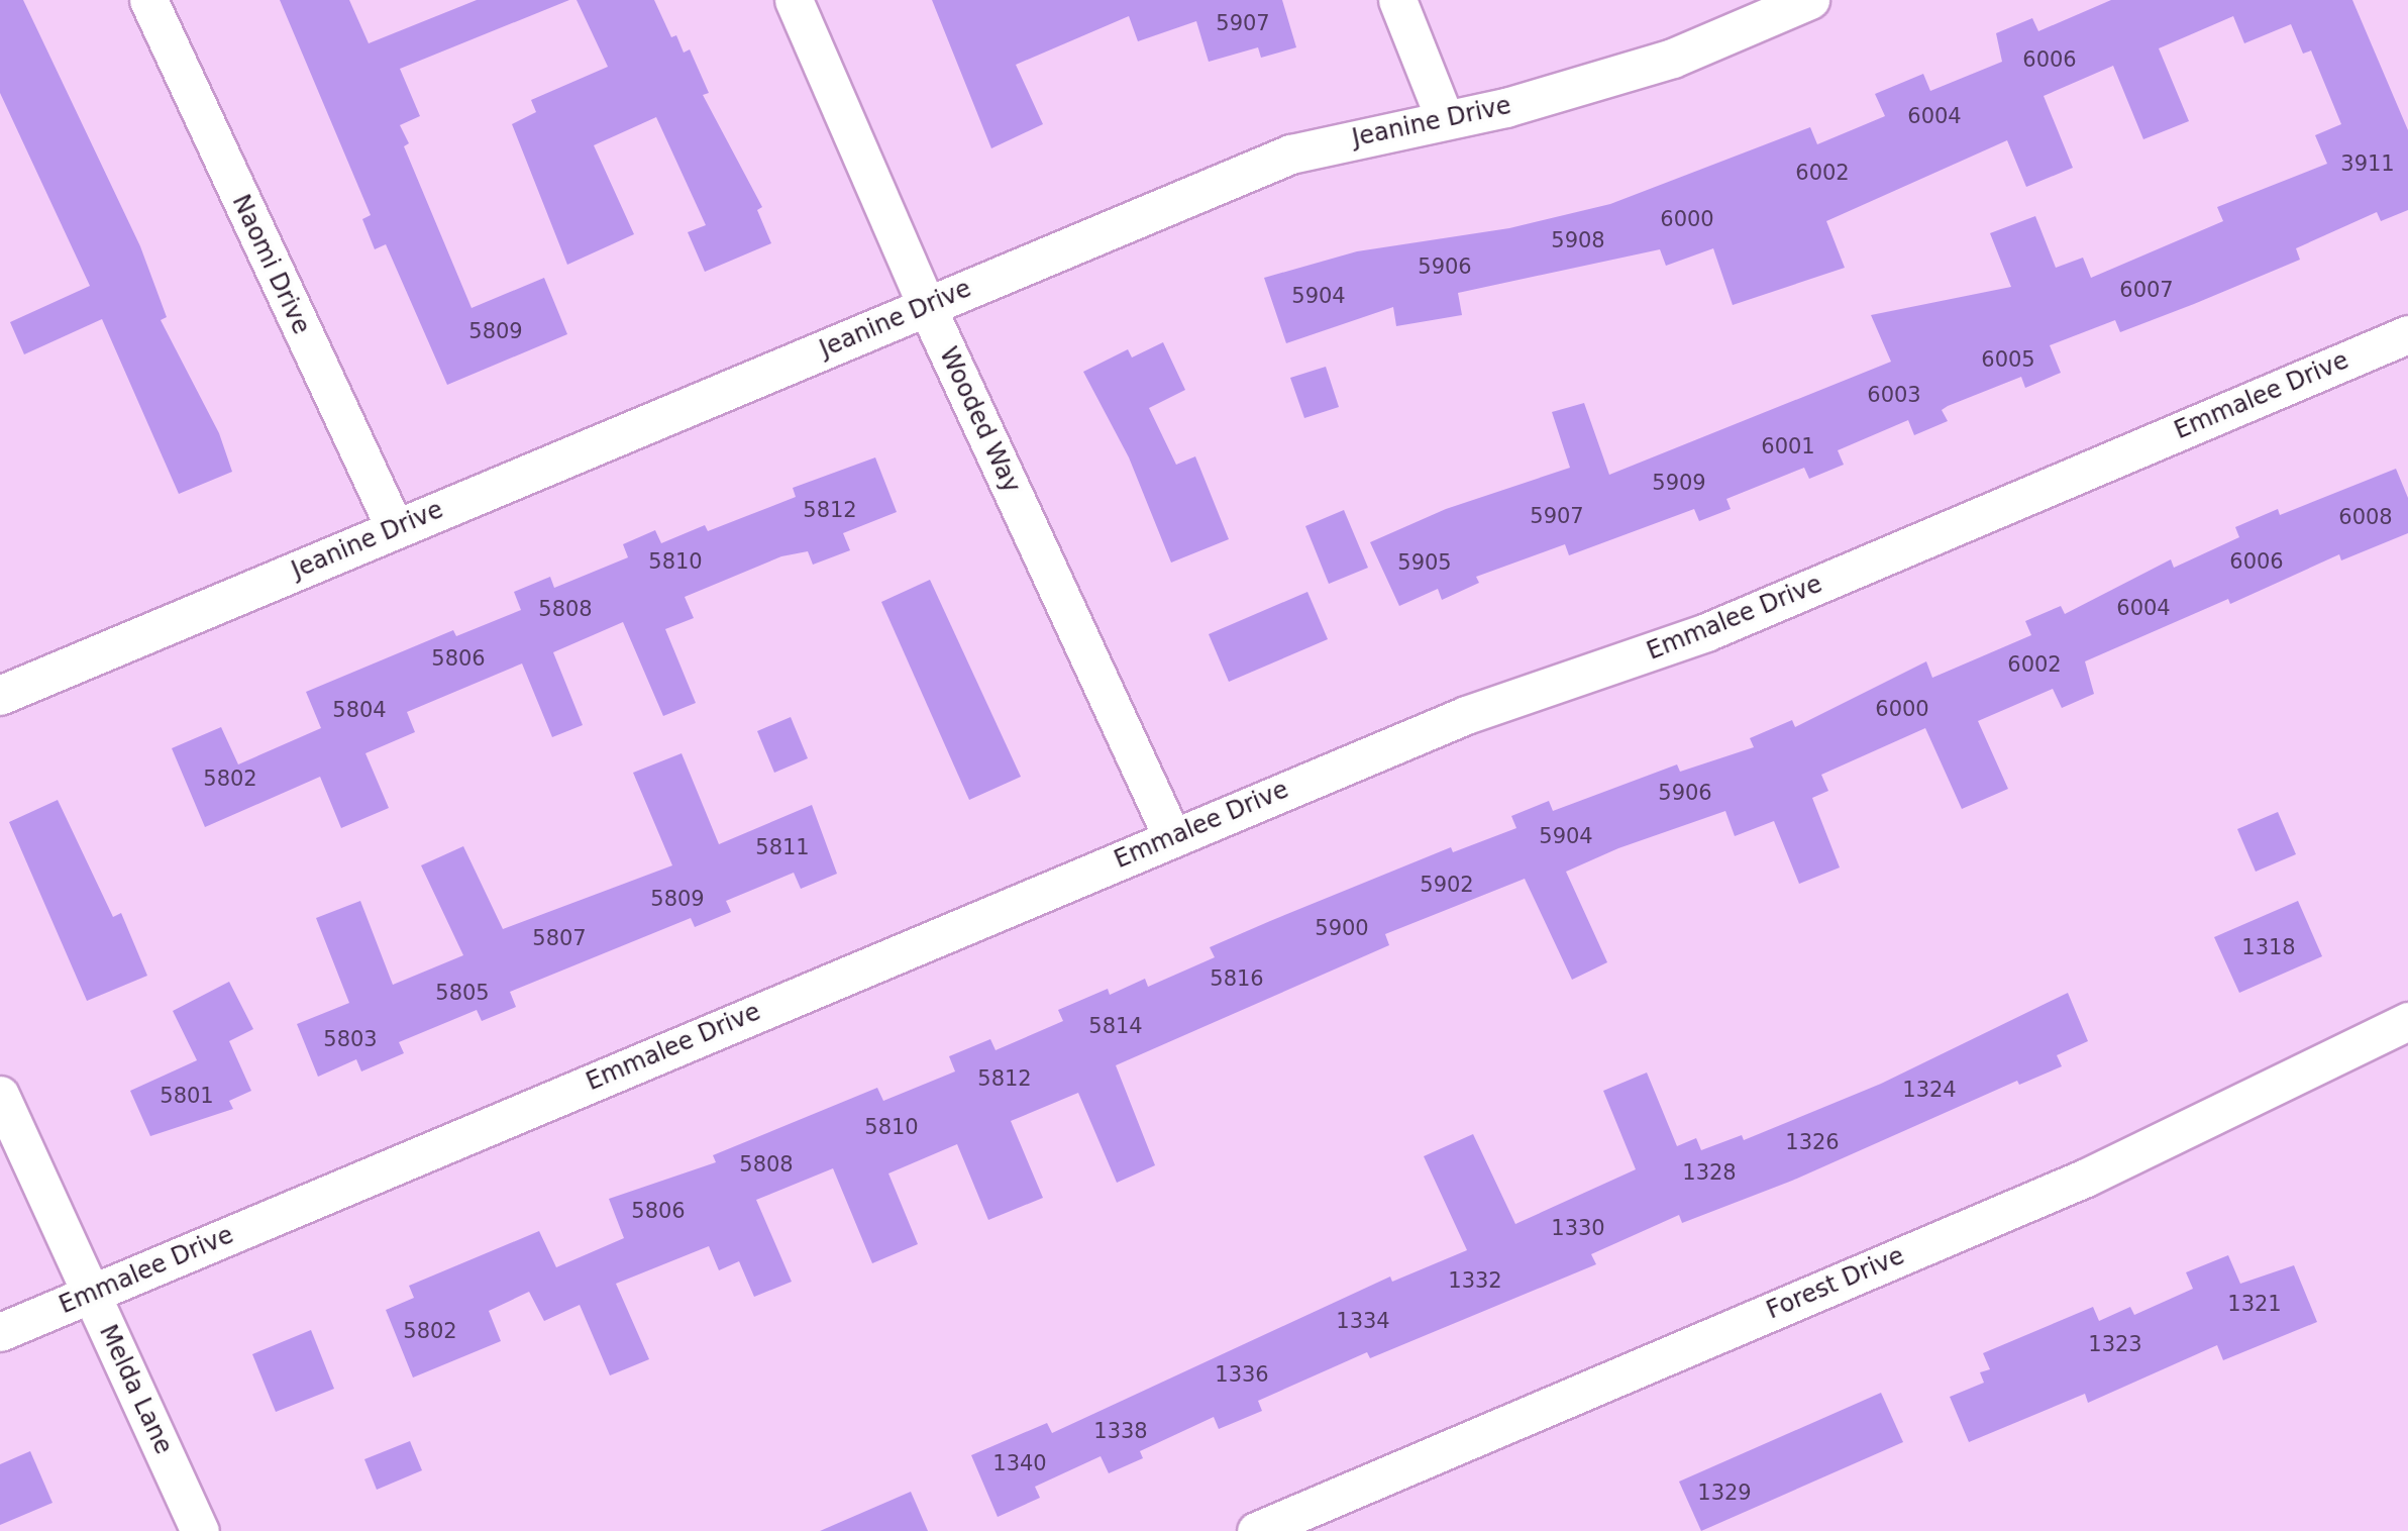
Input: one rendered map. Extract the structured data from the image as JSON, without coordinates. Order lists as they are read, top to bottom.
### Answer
{
  "streets": {
    "street": [
      "Jeanine Drive",
      "Naomi Drive",
      "Emmalee Drive",
      "Wooded Way",
      "Forest Drive",
      "Melda Lane"
    ]
  },
  "crossings": [
    ["Jeanine Drive", "Naomi Drive"],
    ["Jeanine Drive", "Wooded Way"],
    ["Emmalee Drive", "Wooded Way"],
    ["Emmalee Drive", "Melda Lane"]
  ],
  "house_numbers": [
    "5907",
    "6006",
    "6004",
    "3911",
    "6002",
    "6000",
    "5908",
    "5906",
    "6007",
    "5904",
    "5809",
    "6005",
    "6003",
    "6001",
    "5909",
    "5812",
    "5907",
    "6008",
    "5810",
    "6006",
    "5905",
    "6004",
    "5808",
    "5806",
    "6002",
    "6000",
    "5804",
    "5802",
    "5906",
    "5904",
    "5811",
    "5902",
    "5809",
    "5900",
    "5807",
    "1318",
    "5816",
    "5805",
    "5814",
    "5803",
    "5812",
    "1324",
    "5801",
    "5810",
    "1326",
    "5808",
    "1328",
    "5806",
    "1330",
    "1332",
    "1321",
    "1334",
    "5802",
    "1323",
    "1336",
    "1338",
    "1340",
    "1329"
  ]
}
